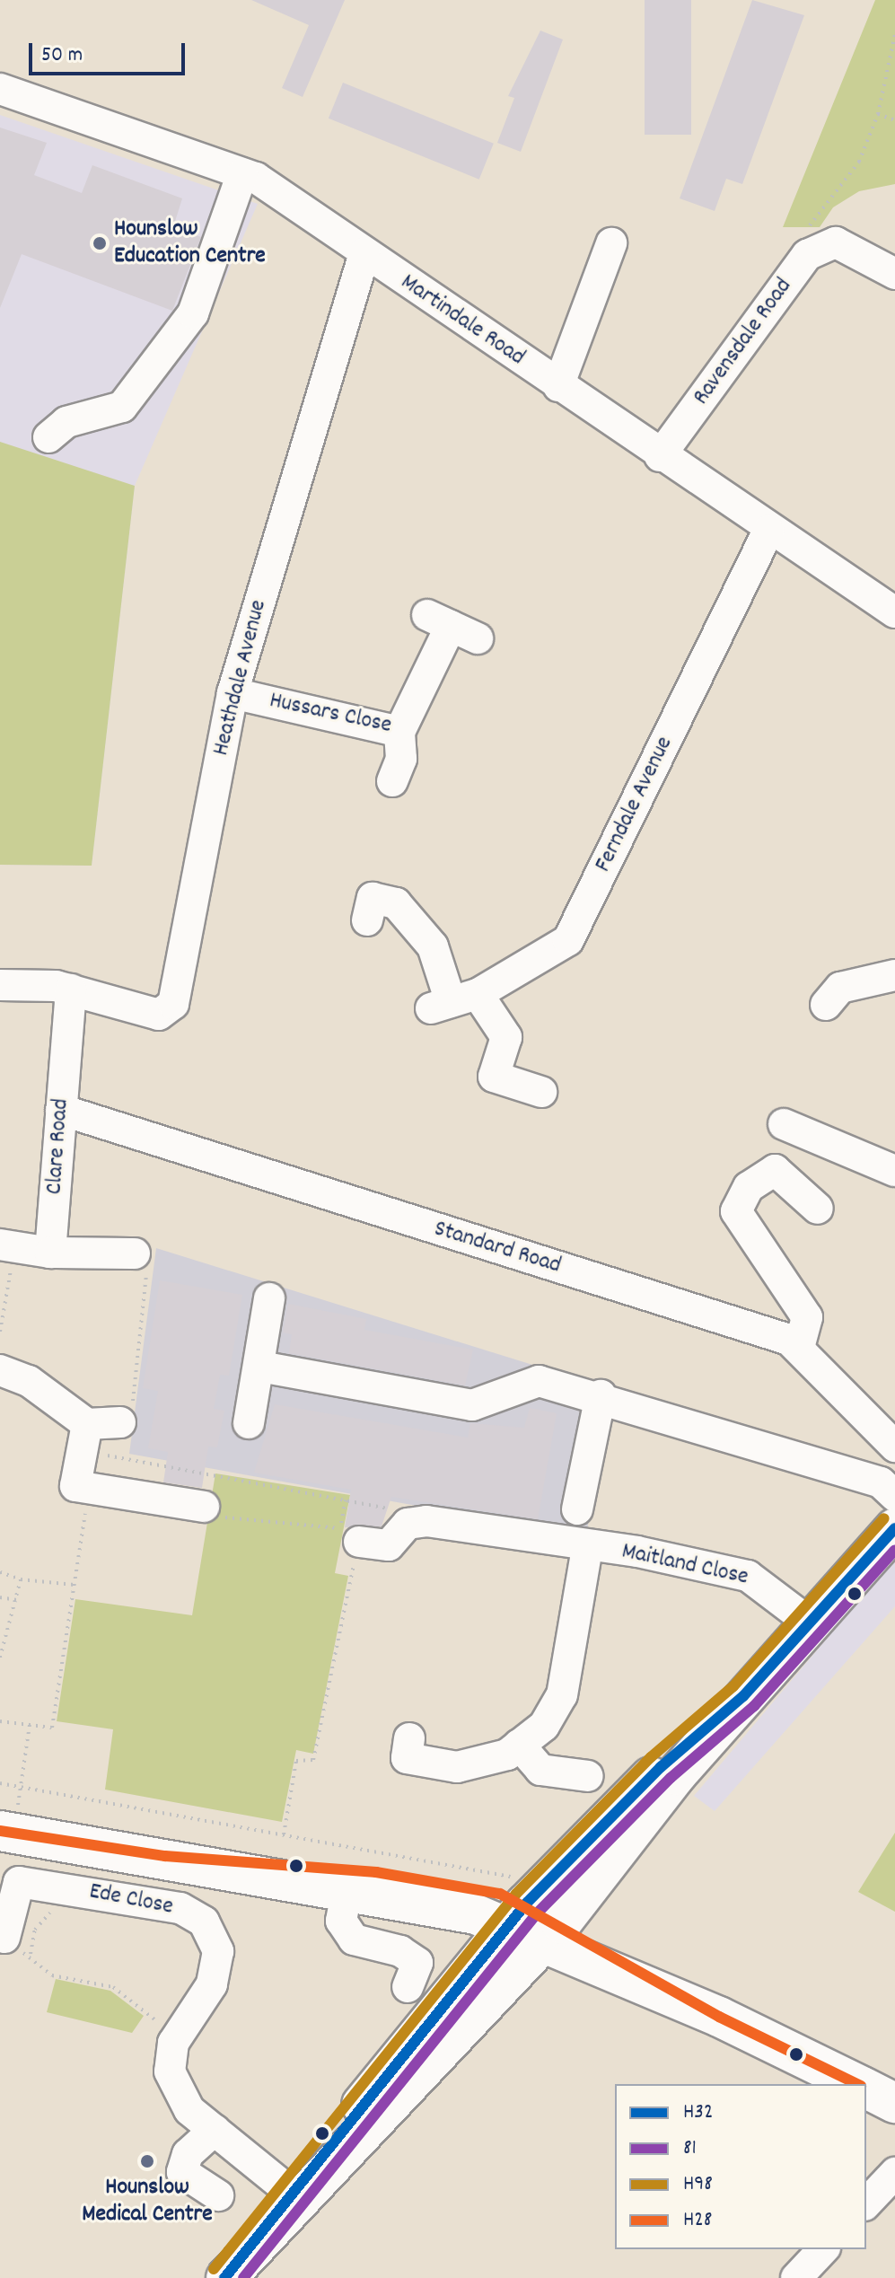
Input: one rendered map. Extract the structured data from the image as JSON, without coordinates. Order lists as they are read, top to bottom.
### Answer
{
  "streets": {
    "street": [
      "Martindale Road",
      "Ravensdale Road",
      "Heathdale Avenue",
      "Hussars Close",
      "Ferndale Avenue",
      "Clare Road",
      "Standard Road",
      "Maitland Close",
      "Ede Close"
    ]
  },
  "crossings": [
    ["Martindale Road", "Ravensdale Road"],
    ["Martindale Road", "Heathdale Avenue"],
    ["Martindale Road", "Ferndale Avenue"],
    ["Heathdale Avenue", "Hussars Close"],
    ["Heathdale Avenue", "Clare Road"],
    ["Clare Road", "Standard Road"]
  ],
  "places": ["Hounslow Education Centre", "Hounslow Medical Centre"],
  "lines": [
    "transit line H98",
    "transit line H32",
    "transit line 81",
    "transit line H28"
  ],
  "legend": [
    "H32",
    "81",
    "H98",
    "H28"
  ],
  "scale_bar": "50 m"
}
